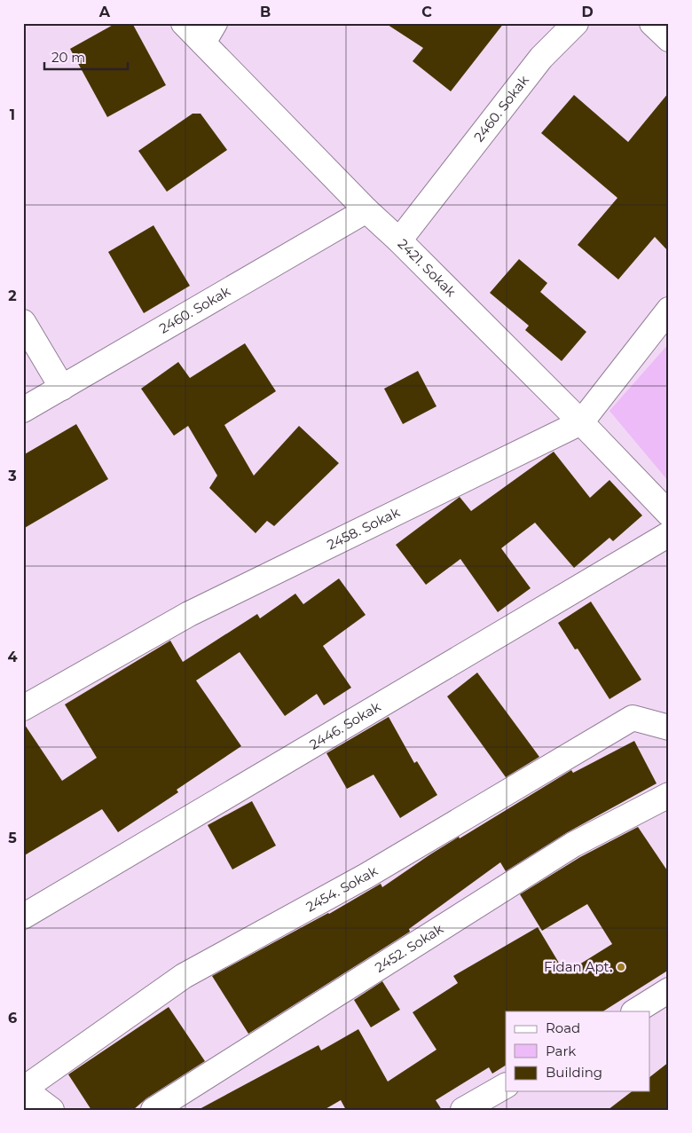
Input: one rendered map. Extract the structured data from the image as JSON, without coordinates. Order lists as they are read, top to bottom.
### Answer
{
  "streets": {
    "street": [
      "2460. Sokak",
      "2421. Sokak",
      "2458. Sokak",
      "2446. Sokak",
      "2454. Sokak",
      "2452. Sokak"
    ]
  },
  "crossings": [
    ["2460. Sokak", "2421. Sokak"],
    ["2421. Sokak", "2458. Sokak"]
  ],
  "places": ["Fidan Apt."],
  "legend": ["Road", "Park", "Building"],
  "scale_bar": "20 m",
  "grid": {
    "columns": [
      "A",
      "B",
      "C",
      "D"
    ],
    "rows": [
      "1",
      "2",
      "3",
      "4",
      "5",
      "6"
    ]
  }
}
